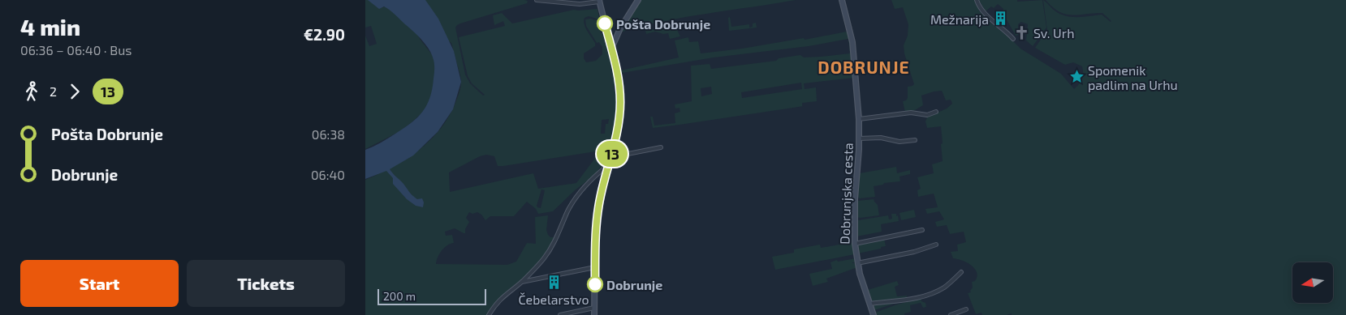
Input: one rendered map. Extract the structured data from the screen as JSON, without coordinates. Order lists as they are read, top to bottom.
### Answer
{
  "streets": {
    "street": ["Dobrunjska cesta"]
  },
  "districts": ["DOBRUNJE"],
  "places": {
    "building": ["Mežnarija", "Čebelarstvo"],
    "other": ["Pošta Dobrunje", "Dobrunje"],
    "church": ["Sv. Urh"],
    "place": ["Spomenik padlim na Urhu"]
  },
  "lines": ["bus line 13"],
  "scale_bar": "200 m",
  "north": "left",
  "page": {
    "heading": ["4 min", "06:36 – 06:40 · Bus", "€2.90"],
    "on_map": "13",
    "legs": ["2", "13"],
    "list": [
      {
        "name": "Pošta Dobrunje",
        "value": "06:38"
      },
      {
        "name": "Dobrunje",
        "value": "06:40"
      }
    ],
    "buttons": ["Start", "Tickets"],
    "scale": "200 m"
  }
}
